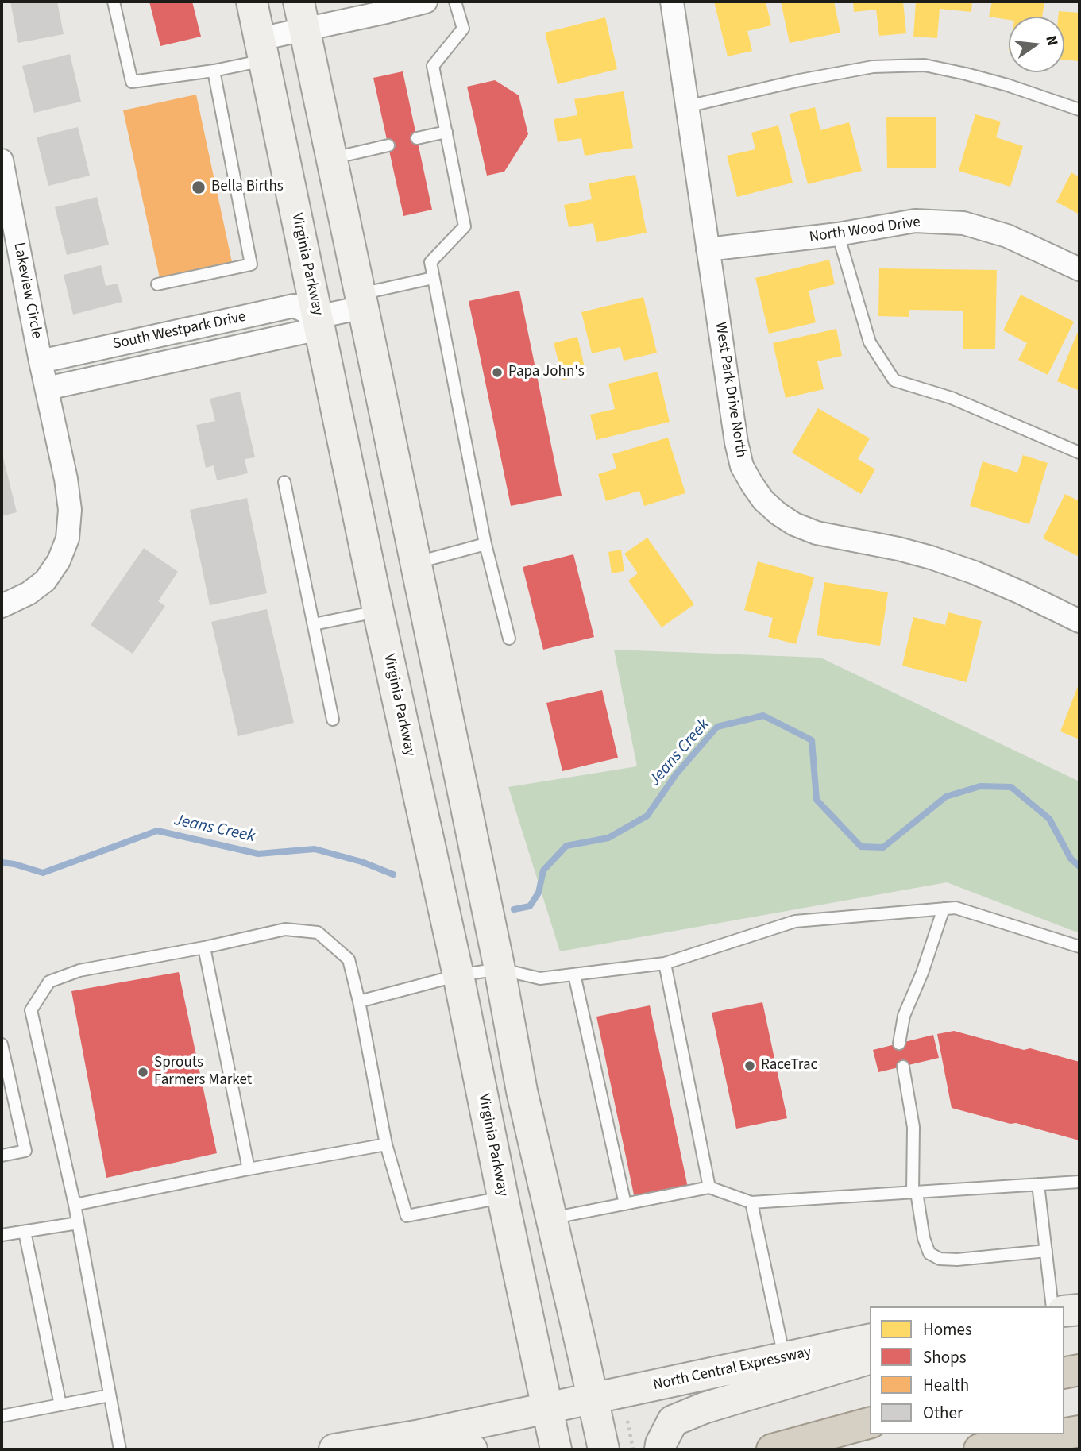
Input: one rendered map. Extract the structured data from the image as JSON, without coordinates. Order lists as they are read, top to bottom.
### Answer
{
  "streets": {
    "main road": ["Virginia Parkway", "North Central Expressway"],
    "street": [
      "North Wood Drive",
      "Lakeview Circle",
      "South Westpark Drive",
      "West Park Drive North"
    ]
  },
  "crossings": [
    ["North Wood Drive", "West Park Drive North"],
    ["Virginia Parkway", "South Westpark Drive"],
    ["Virginia Parkway", "North Central Expressway"],
    ["Lakeview Circle", "South Westpark Drive"]
  ],
  "water": ["Jeans Creek"],
  "places": [
    "Bella Births",
    "Papa John's",
    "RaceTrac",
    "Sprouts Farmers Market"
  ],
  "legend": [
    "Homes",
    "Shops",
    "Health",
    "Other"
  ],
  "north": "right"
}
